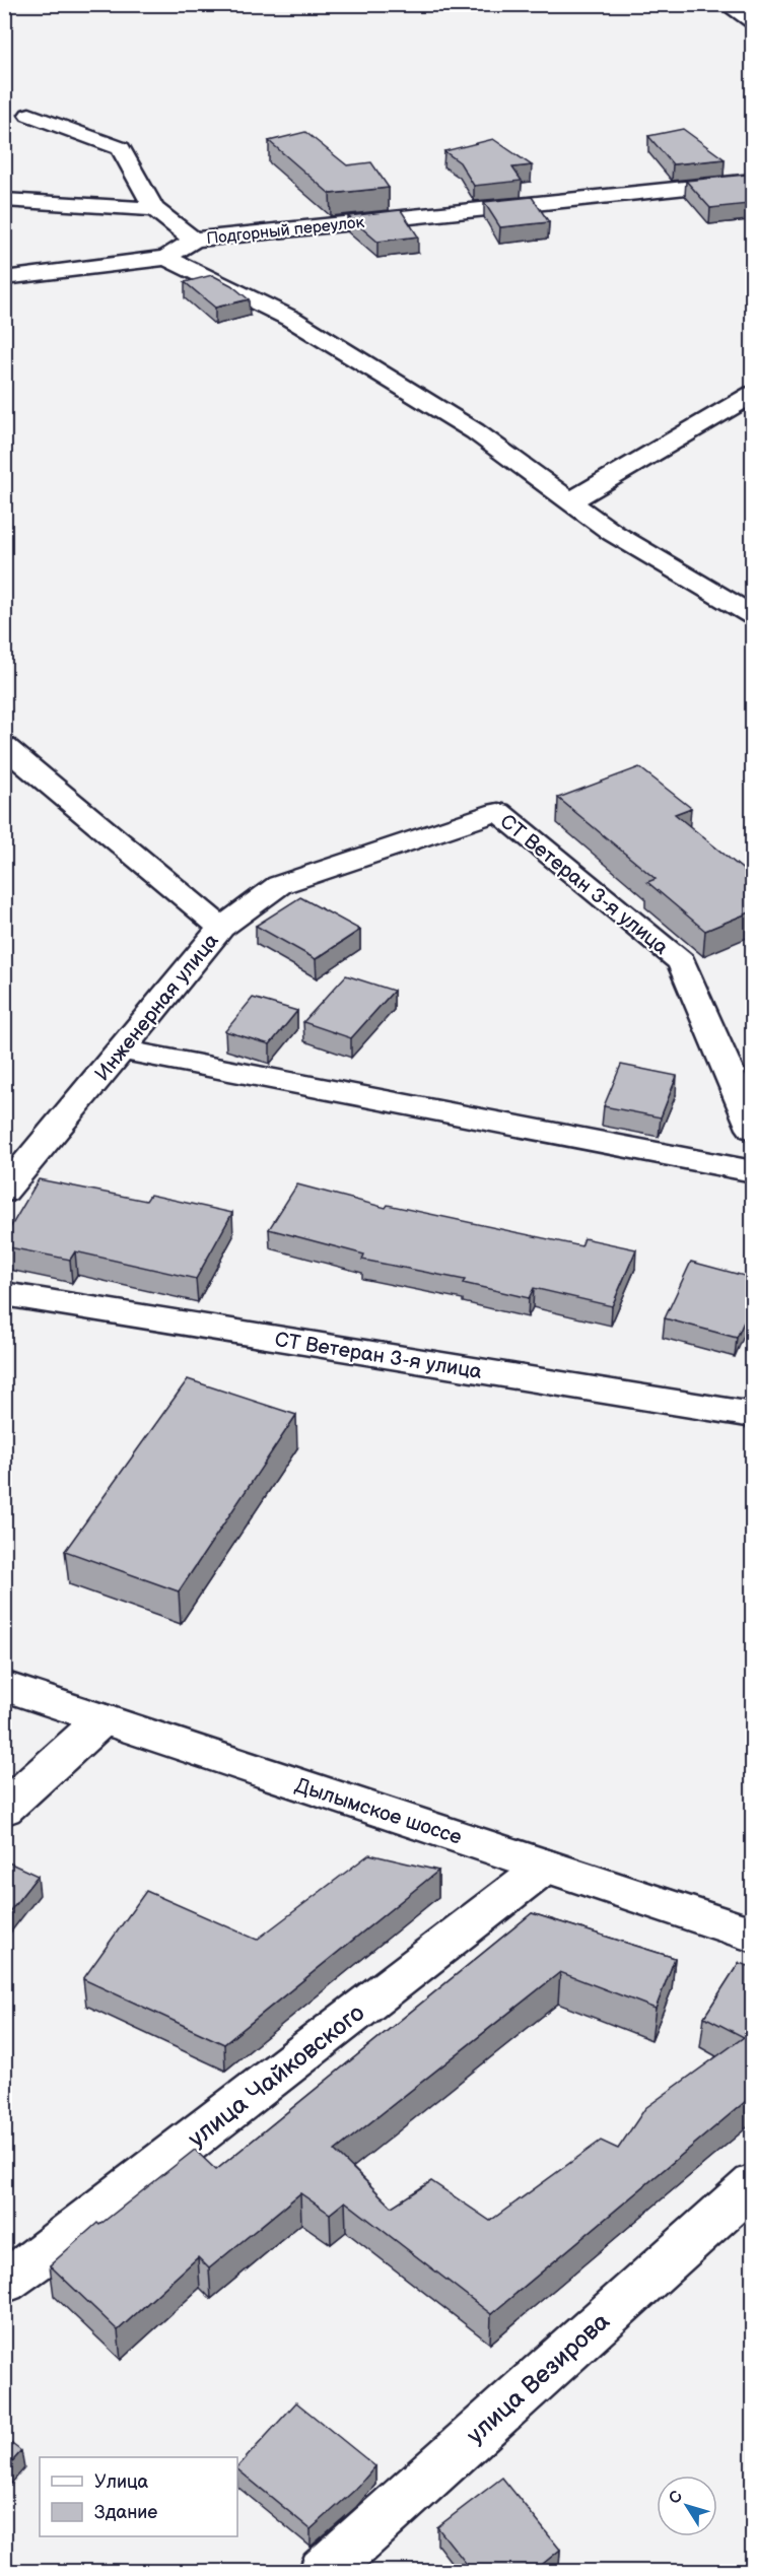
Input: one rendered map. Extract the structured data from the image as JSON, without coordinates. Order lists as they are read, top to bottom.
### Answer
{
  "streets": {
    "street": [
      "Подгорный переулок",
      "СТ Ветеран 3-я улица",
      "Инженерная улица",
      "Дылымское шоссе",
      "улица Чайковского",
      "улица Везирова"
    ]
  },
  "crossings": [
    ["СТ Ветеран 3-я улица", "Инженерная улица"],
    ["Дылымское шоссе", "улица Чайковского"]
  ],
  "legend": ["Улица", "Здание"],
  "north": "top left"
}
